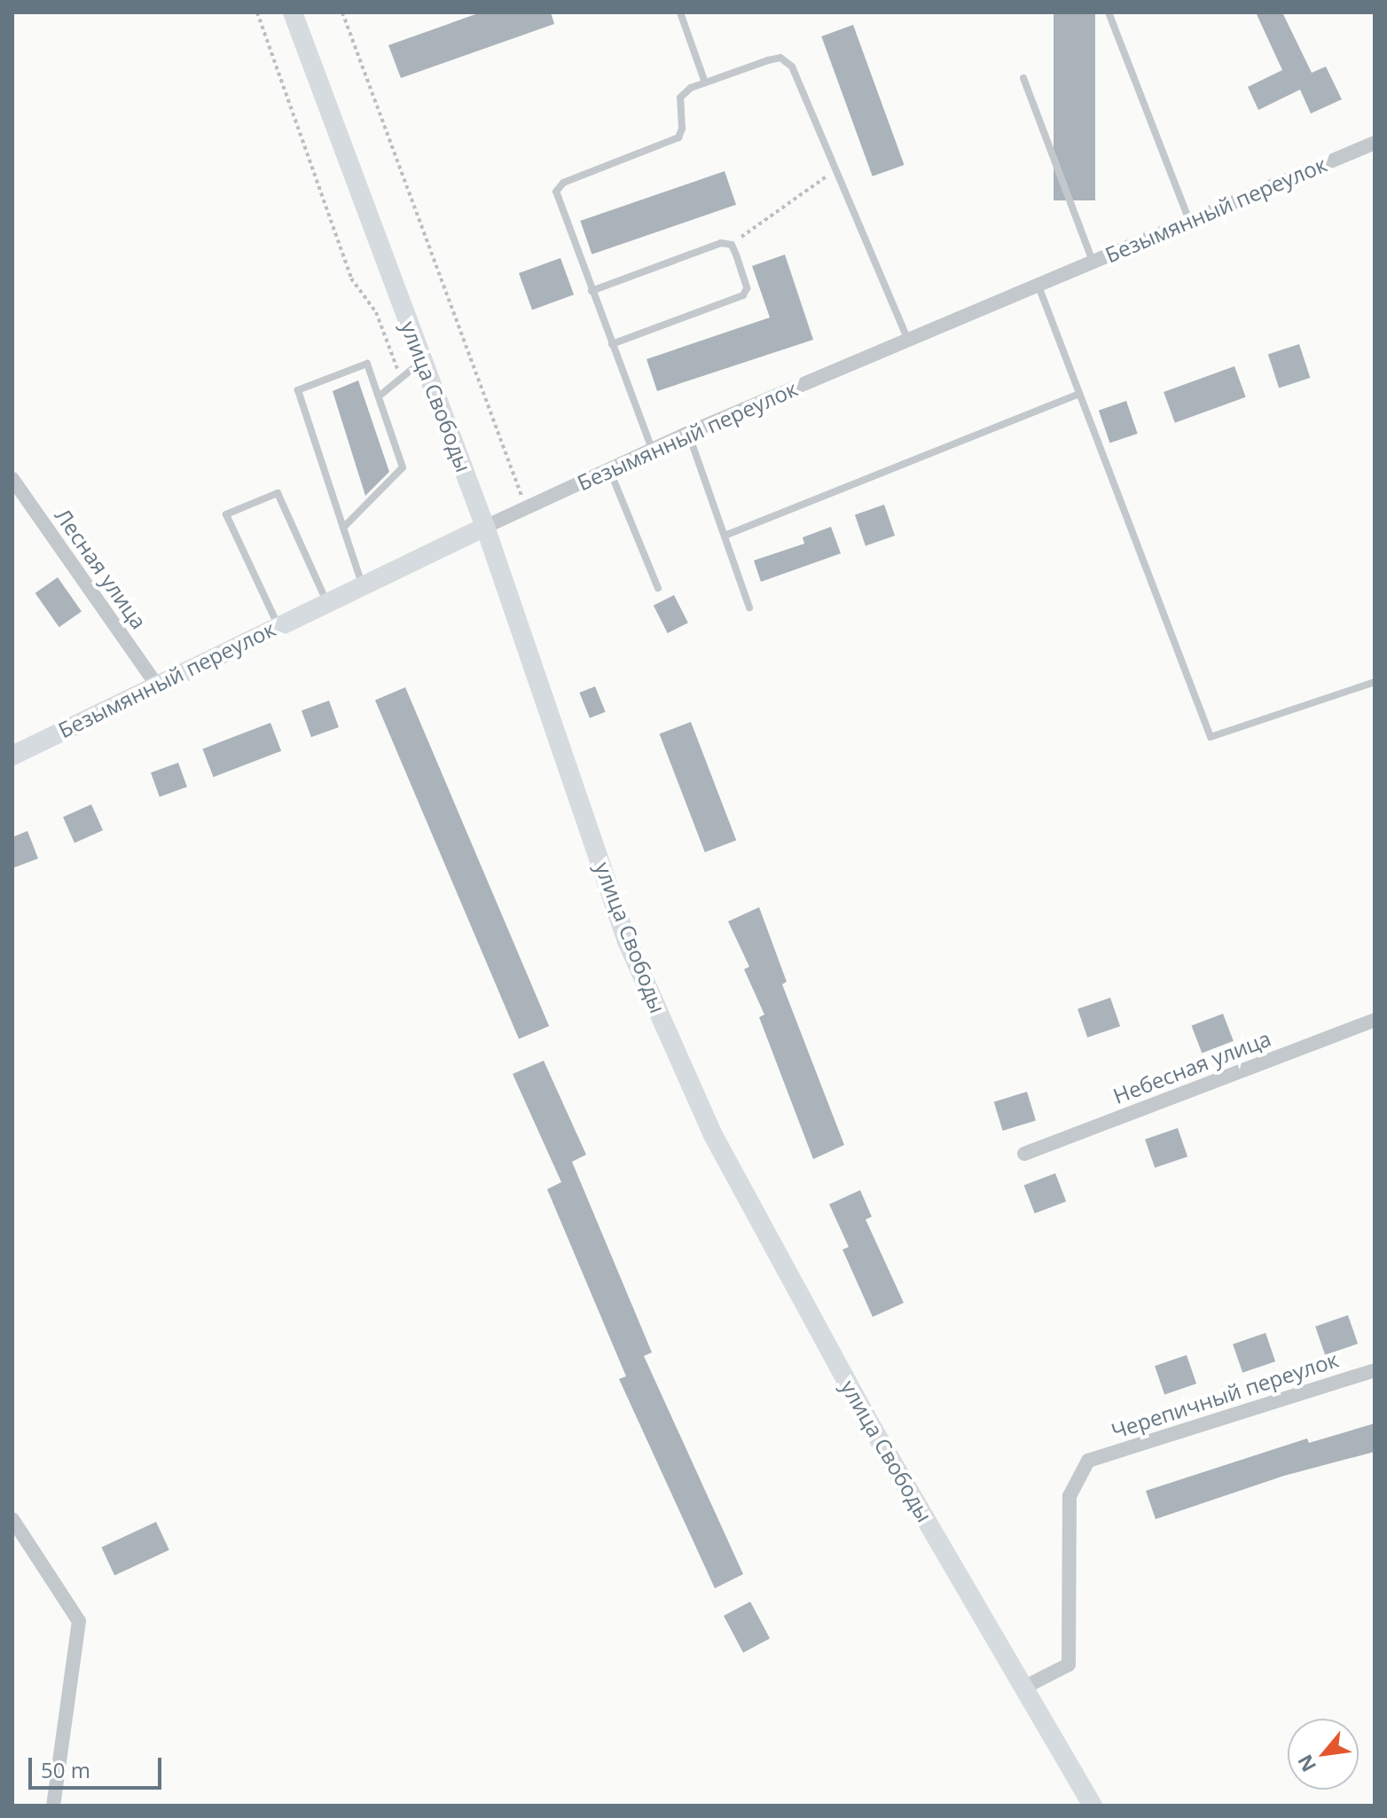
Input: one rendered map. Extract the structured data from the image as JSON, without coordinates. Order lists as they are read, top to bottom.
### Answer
{
  "streets": {
    "main road": ["Безымянный переулок", "улица Свободы"],
    "street": ["Лесная улица", "Небесная улица", "Черепичный переулок"]
  },
  "crossings": [
    ["Безымянный переулок", "улица Свободы"],
    ["Безымянный переулок", "Лесная улица"],
    ["улица Свободы", "Черепичный переулок"]
  ],
  "scale_bar": "50 m",
  "north": "bottom left"
}
